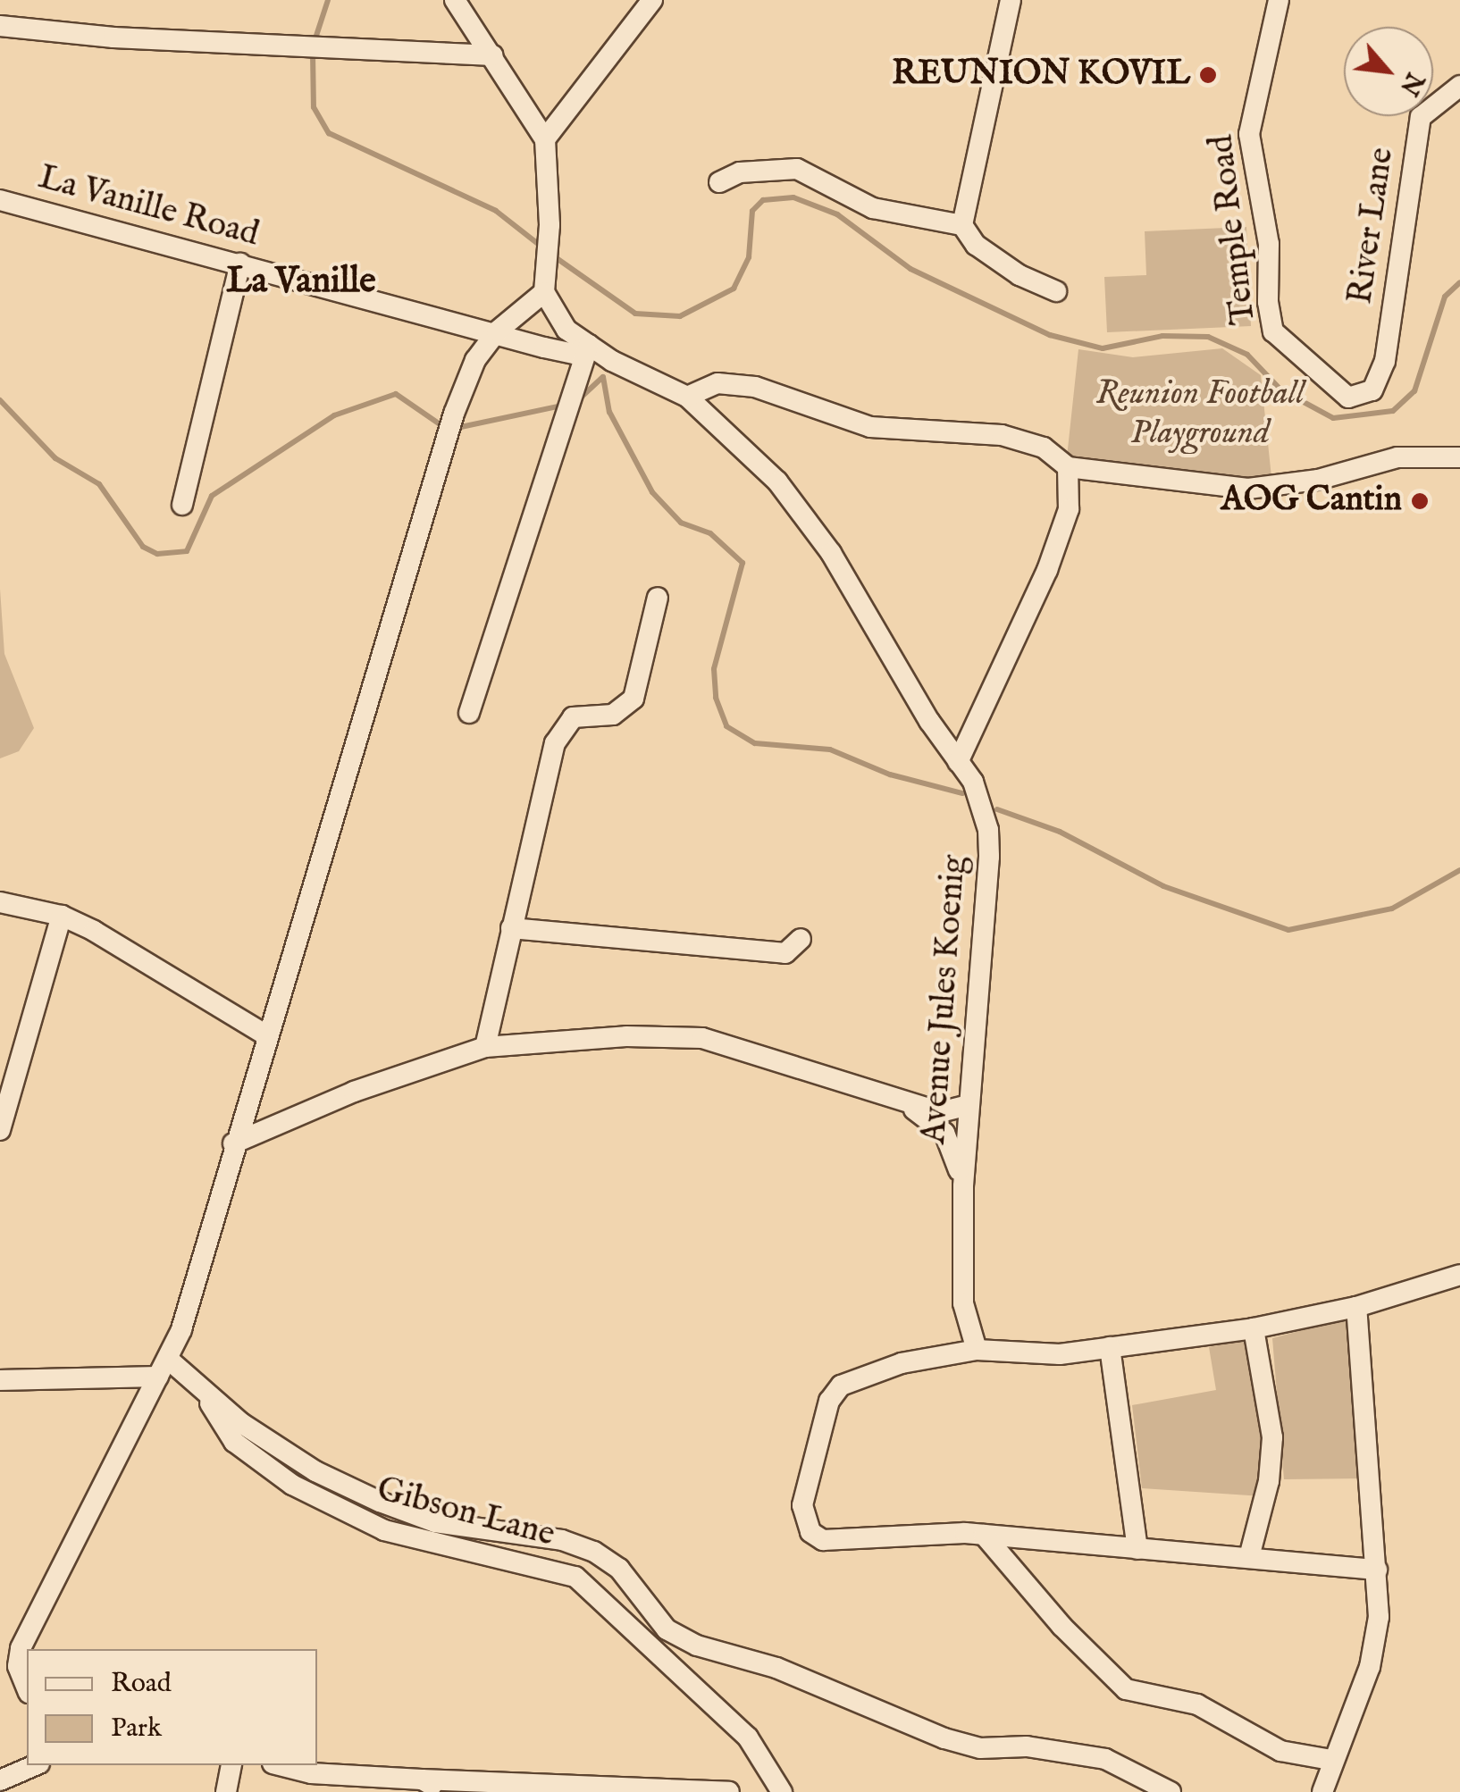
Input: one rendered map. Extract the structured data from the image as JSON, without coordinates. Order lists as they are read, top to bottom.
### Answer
{
  "streets": {
    "street": [
      "La Vanille Road",
      "River Lane",
      "Temple Road",
      "Avenue Jules Koenig",
      "Gibson Lane"
    ]
  },
  "crossings": [
    ["La Vanille Road", "Avenue Jules Koenig"],
    ["River Lane", "Temple Road"]
  ],
  "districts": ["La Vanille"],
  "parks": ["Reunion Football Playground"],
  "places": ["REUNION KOVIL", "AOG Cantin"],
  "legend": ["Road", "Park"],
  "north": "bottom right"
}
